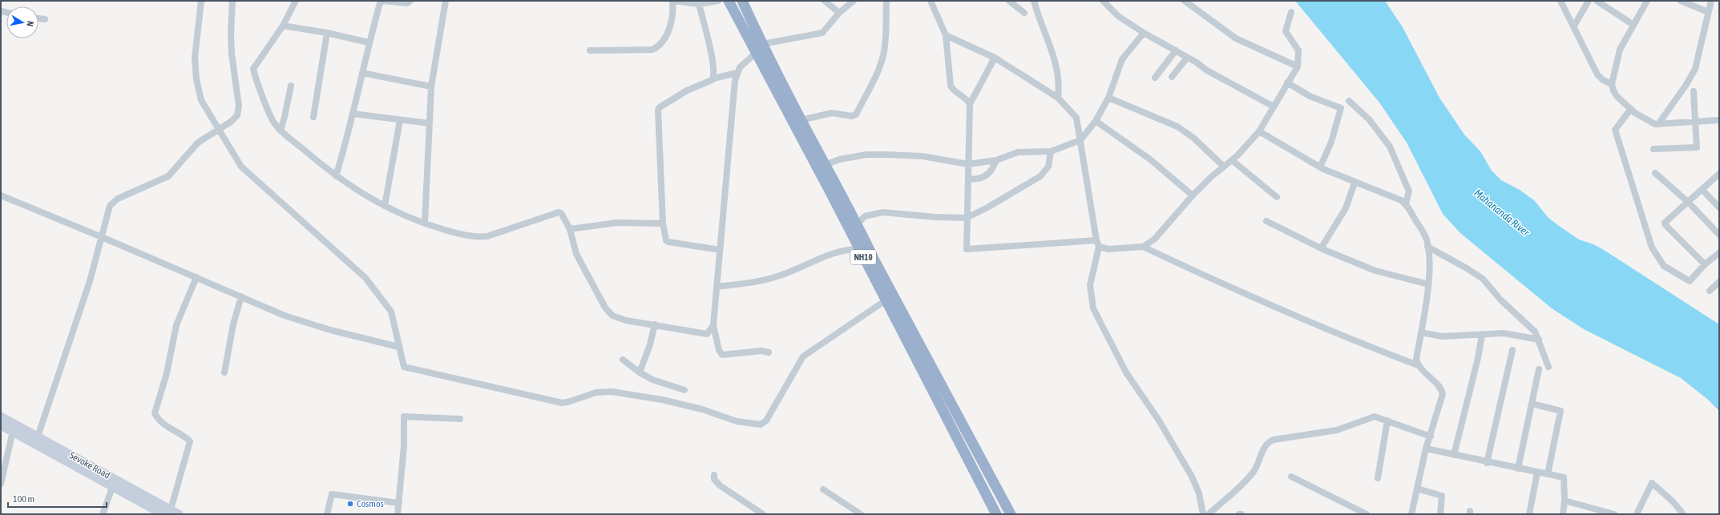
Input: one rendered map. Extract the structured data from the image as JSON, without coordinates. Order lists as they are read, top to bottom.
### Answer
{
  "streets": {
    "highway": ["NH10"],
    "main road": ["Sevoke Road"]
  },
  "water": ["Mahananda River"],
  "places": ["Cosmos"],
  "scale_bar": "100 m",
  "north": "right"
}
